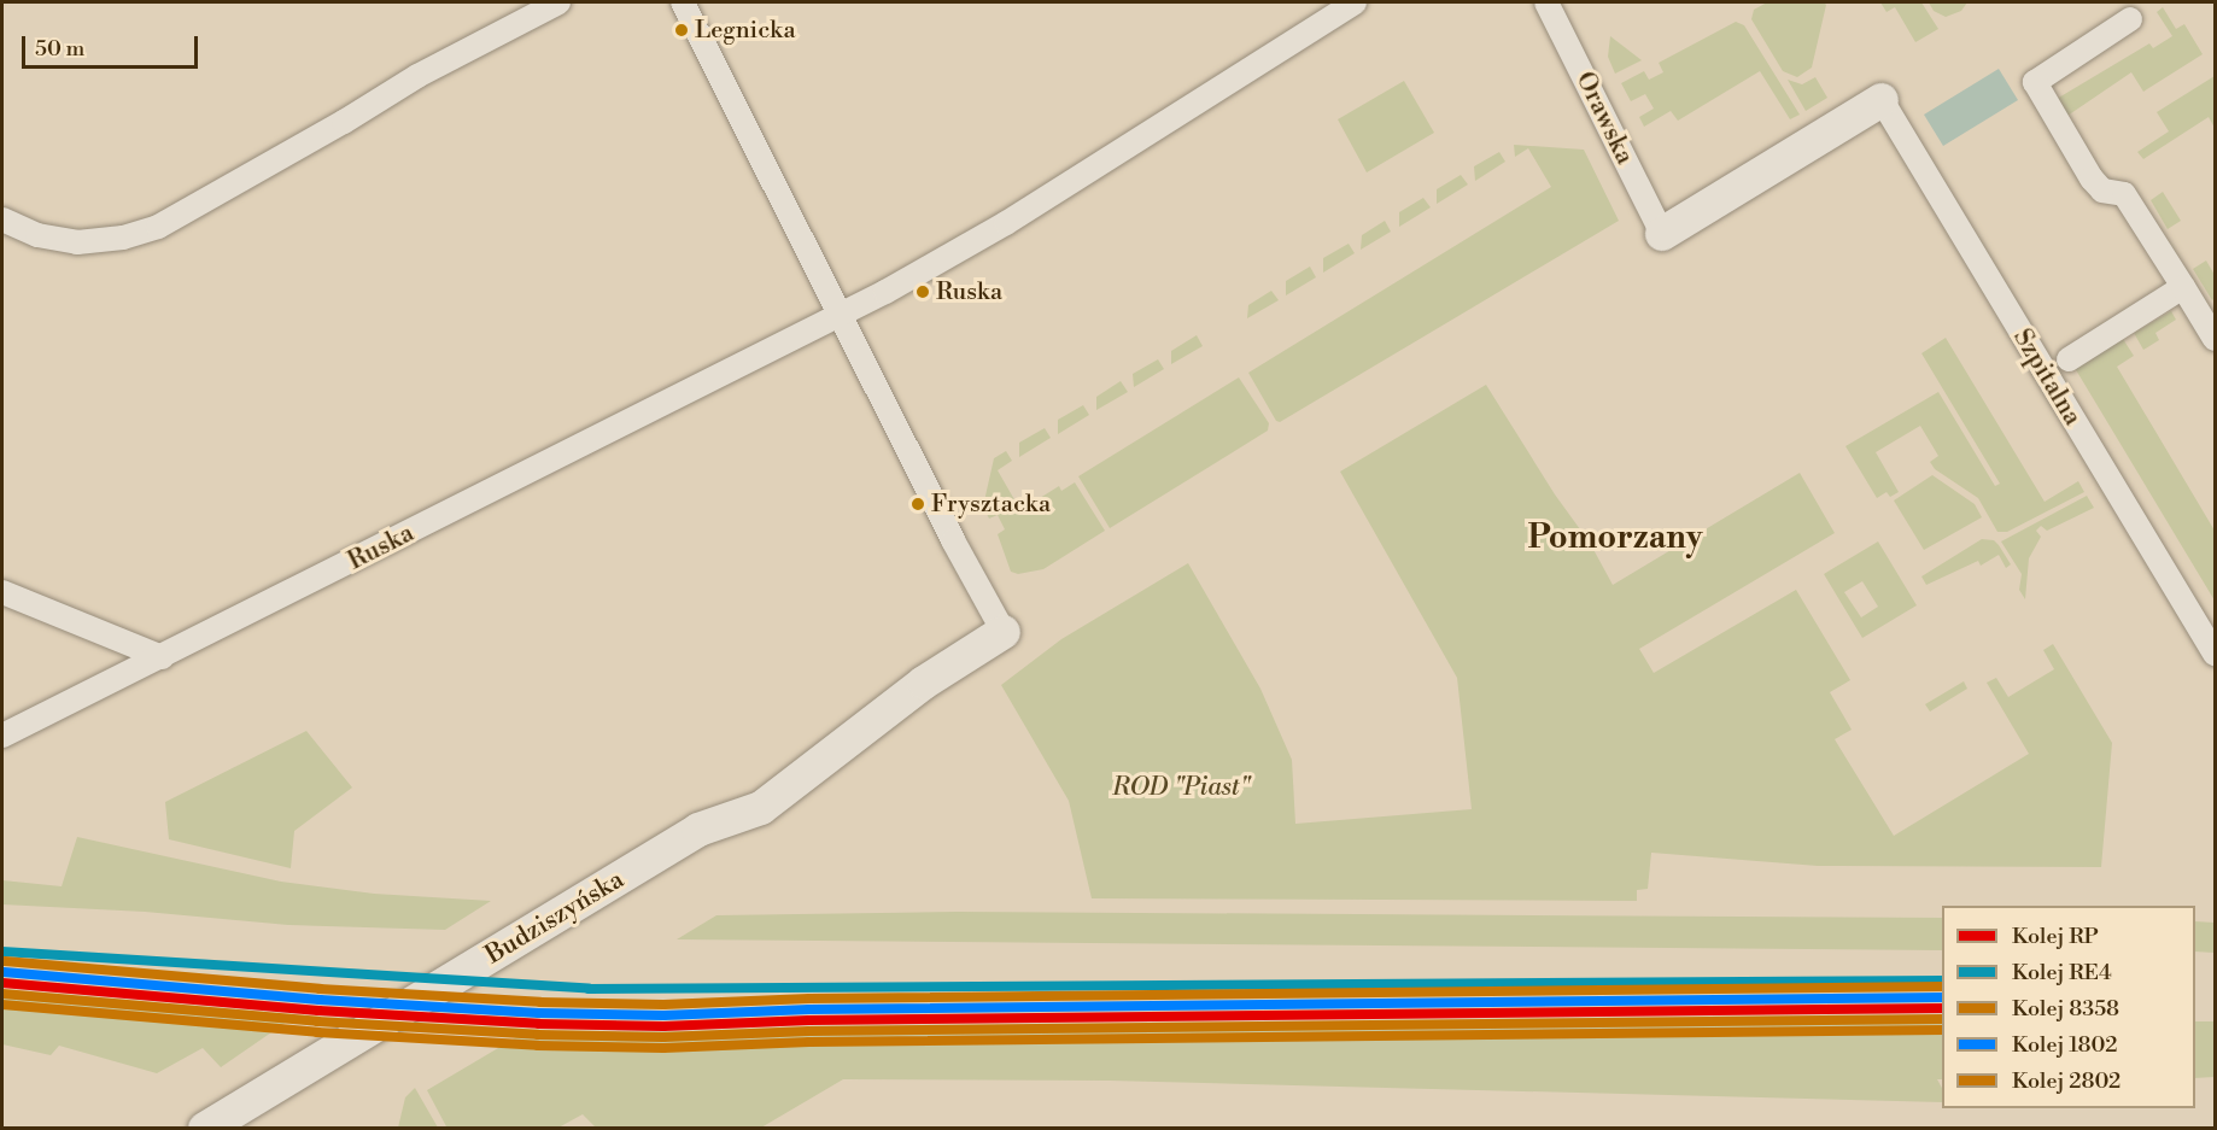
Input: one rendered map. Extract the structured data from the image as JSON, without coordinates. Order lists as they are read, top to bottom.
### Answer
{
  "streets": {
    "street": [
      "Orawska",
      "Szpitalna",
      "Ruska",
      "Budziszyńska"
    ]
  },
  "districts": ["Pomorzany"],
  "parks": ["ROD \"Piast\""],
  "places": ["Legnicka", "Ruska", "Frysztacka"],
  "lines": [
    "rail line RE4",
    "rail line 1802",
    "rail line RP",
    "rail line 8358",
    "rail line 2802"
  ],
  "legend": [
    "Kolej RP",
    "Kolej RE4",
    "Kolej 8358",
    "Kolej 1802",
    "Kolej 2802"
  ],
  "scale_bar": "50 m"
}
